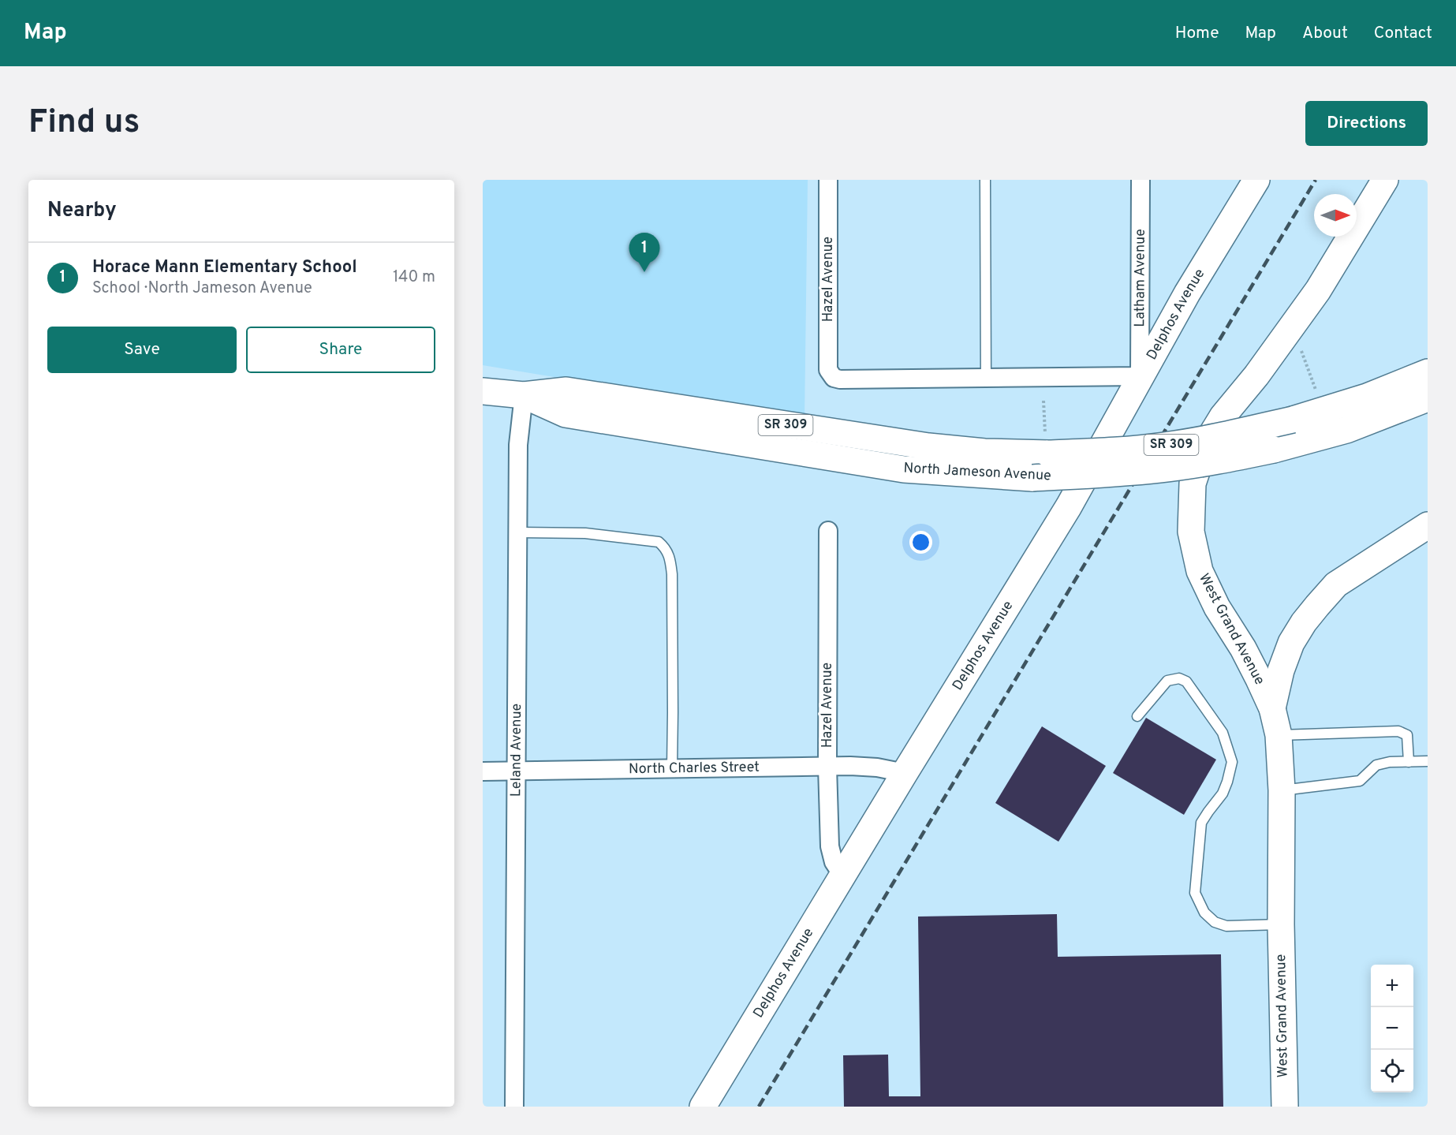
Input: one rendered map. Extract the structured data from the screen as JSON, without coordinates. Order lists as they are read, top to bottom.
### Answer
{
  "streets": {
    "main road": [
      "Delphos Avenue",
      "SR 309",
      "North Jameson Avenue",
      "West Grand Avenue"
    ],
    "street": [
      "Latham Avenue",
      "Hazel Avenue",
      "Leland Avenue",
      "North Charles Street"
    ]
  },
  "crossings": [
    ["Latham Avenue", "Delphos Avenue"],
    ["Hazel Avenue", "Delphos Avenue"],
    ["Hazel Avenue", "North Charles Street"],
    ["Delphos Avenue", "North Charles Street"],
    ["North Jameson Avenue", "Leland Avenue"],
    ["Leland Avenue", "North Charles Street"]
  ],
  "north": "right",
  "page": {
    "header": "Map",
    "nav": [
      "Home",
      "Map",
      "About",
      "Contact"
    ],
    "buttons": [
      "Directions",
      ["Save", "Share"]
    ],
    "title": "Find us",
    "heading": "Nearby",
    "pins": "1",
    "list": [
      {
        "mark": "1",
        "name": "Horace Mann Elementary School",
        "note": "School · North Jameson Avenue",
        "value": "140 m"
      }
    ],
    "map_buttons": ["+", "−"]
  }
}
